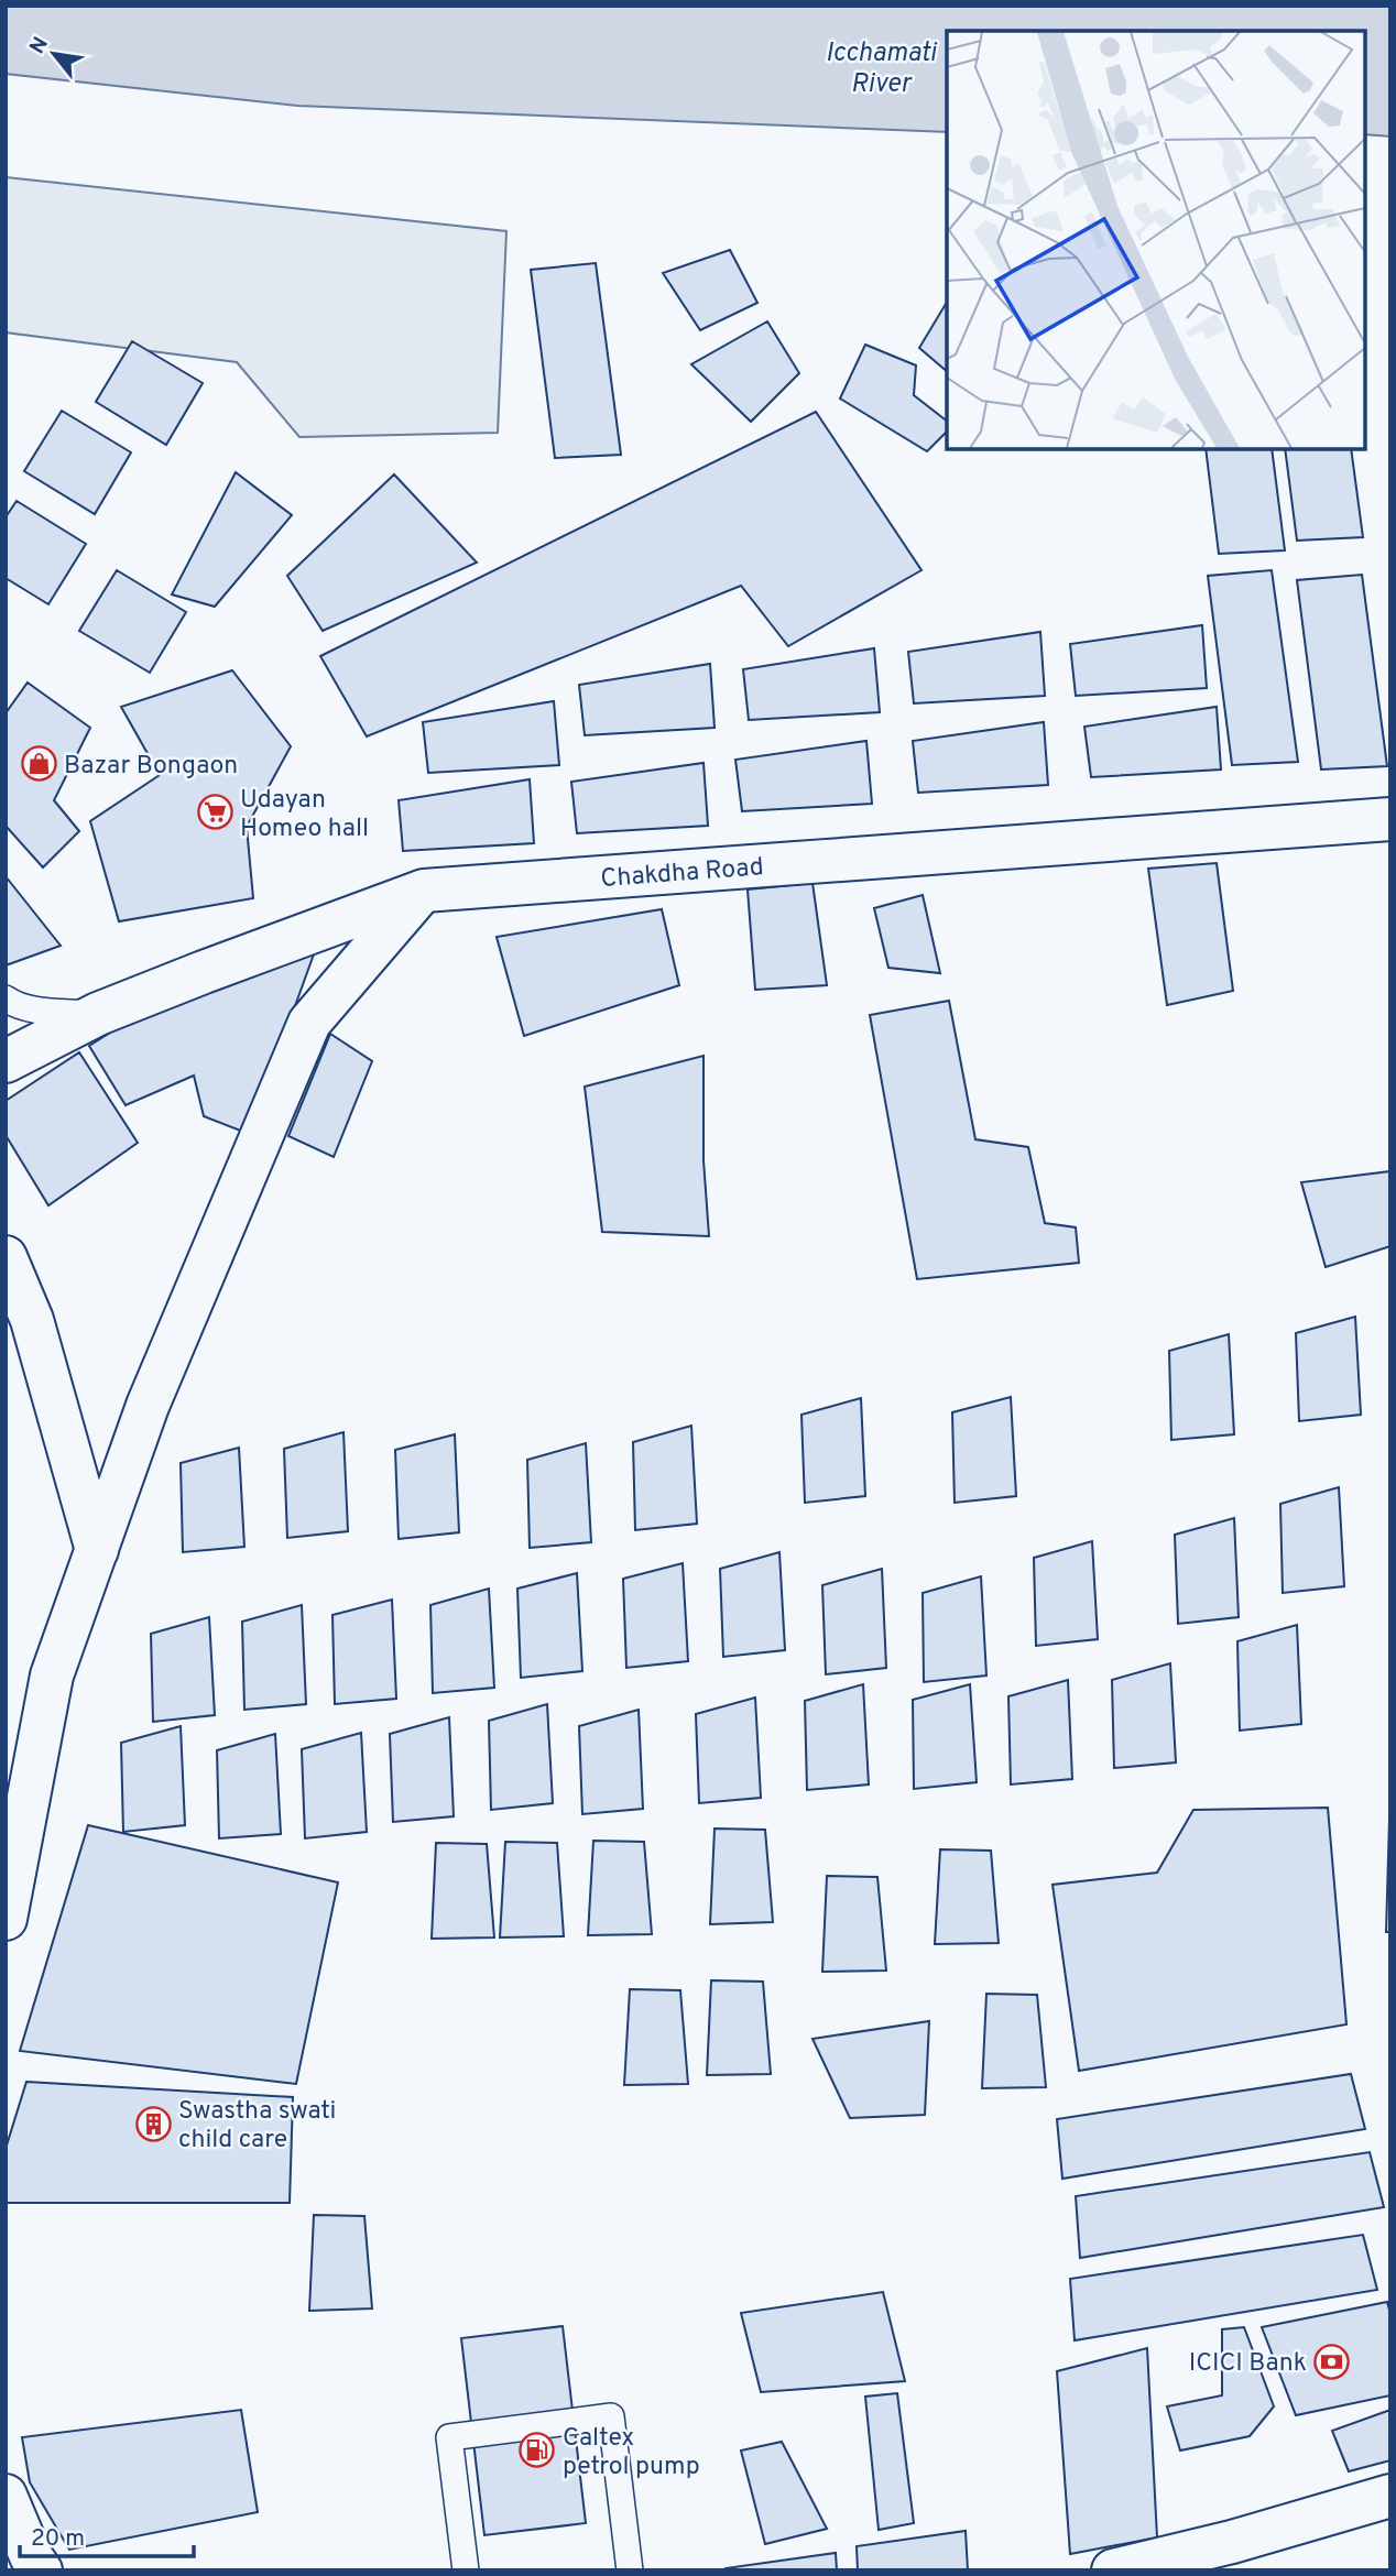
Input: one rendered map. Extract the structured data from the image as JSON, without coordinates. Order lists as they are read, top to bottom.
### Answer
{
  "streets": {
    "main road": ["Chakdha Road"]
  },
  "water": ["Icchamati River"],
  "places": {
    "shop": ["Bazar Bongaon"],
    "supermarket": ["Udayan Homeo hall"],
    "building": ["Swastha swati child care"],
    "bank": ["ICICI Bank"],
    "fuel station": ["Caltex petrol pump"]
  },
  "scale_bar": "20 m",
  "north": "top left"
}
